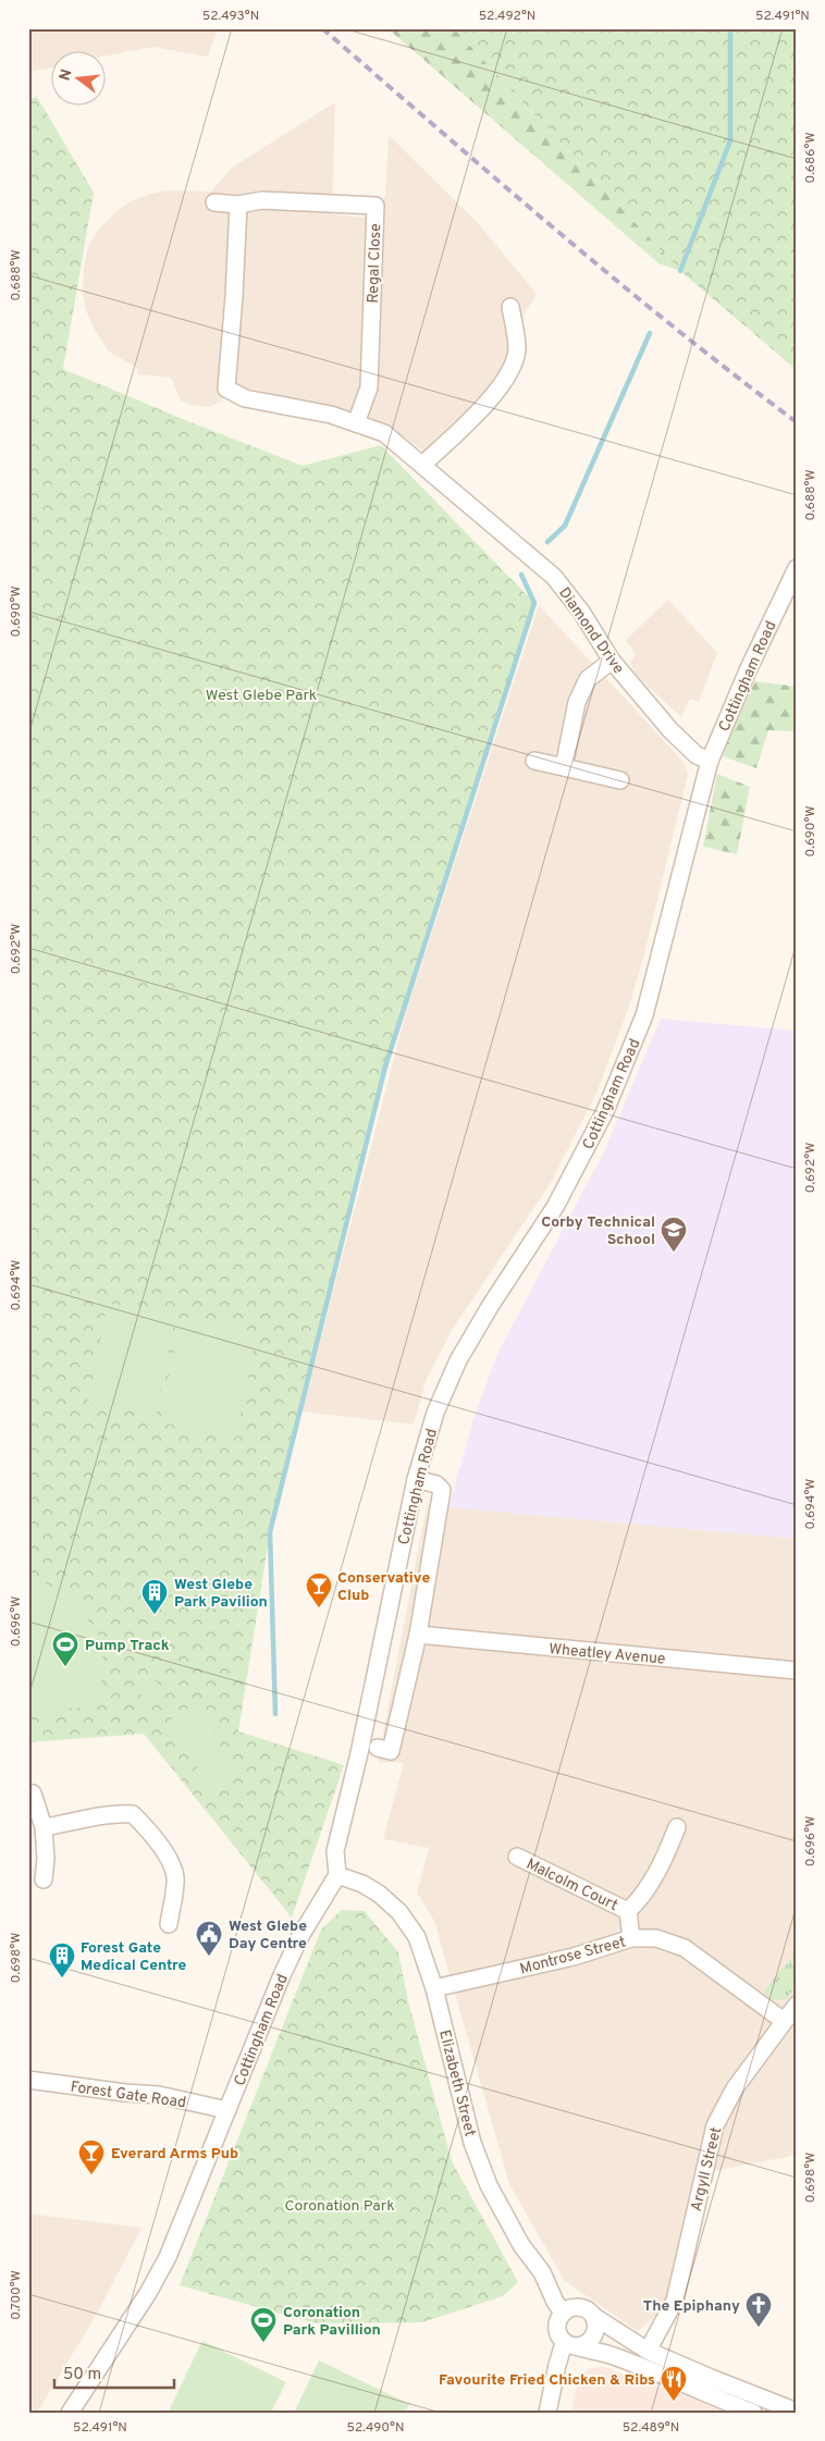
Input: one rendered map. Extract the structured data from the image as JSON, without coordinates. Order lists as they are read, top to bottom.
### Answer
{
  "streets": {
    "street": [
      "Regal Close",
      "Diamond Drive",
      "Cottingham Road",
      "Wheatley Avenue",
      "Malcolm Court",
      "Montrose Street",
      "Elizabeth Street",
      "Forest Gate Road",
      "Argyll Street"
    ]
  },
  "crossings": [
    ["Regal Close", "Diamond Drive"],
    ["Diamond Drive", "Cottingham Road"],
    ["Cottingham Road", "Elizabeth Street"],
    ["Cottingham Road", "Forest Gate Road"],
    ["Malcolm Court", "Montrose Street"],
    ["Montrose Street", "Elizabeth Street"],
    ["Montrose Street", "Argyll Street"]
  ],
  "parks": ["West Glebe Park", "Coronation Park"],
  "places": {
    "school or university": ["Corby Technical School"],
    "bar": ["Conservative Club", "Everard Arms Pub"],
    "building": ["West Glebe Park Pavilion", "Forest Gate Medical Centre"],
    "sports": ["Pump Track", "Coronation Park Pavillion"],
    "public building": ["West Glebe Day Centre"],
    "church": ["The Epiphany"],
    "restaurant": ["Favourite Fried Chicken & Ribs"]
  },
  "scale_bar": "50 m",
  "north": "left",
  "coordinates": [
    "52.493°N",
    "52.492°N",
    "52.491°N",
    "0.686°W",
    "0.688°W",
    "0.690°W",
    "0.692°W",
    "0.694°W",
    "0.696°W",
    "0.698°W",
    "0.700°W",
    "52.490°N",
    "52.489°N"
  ]
}
